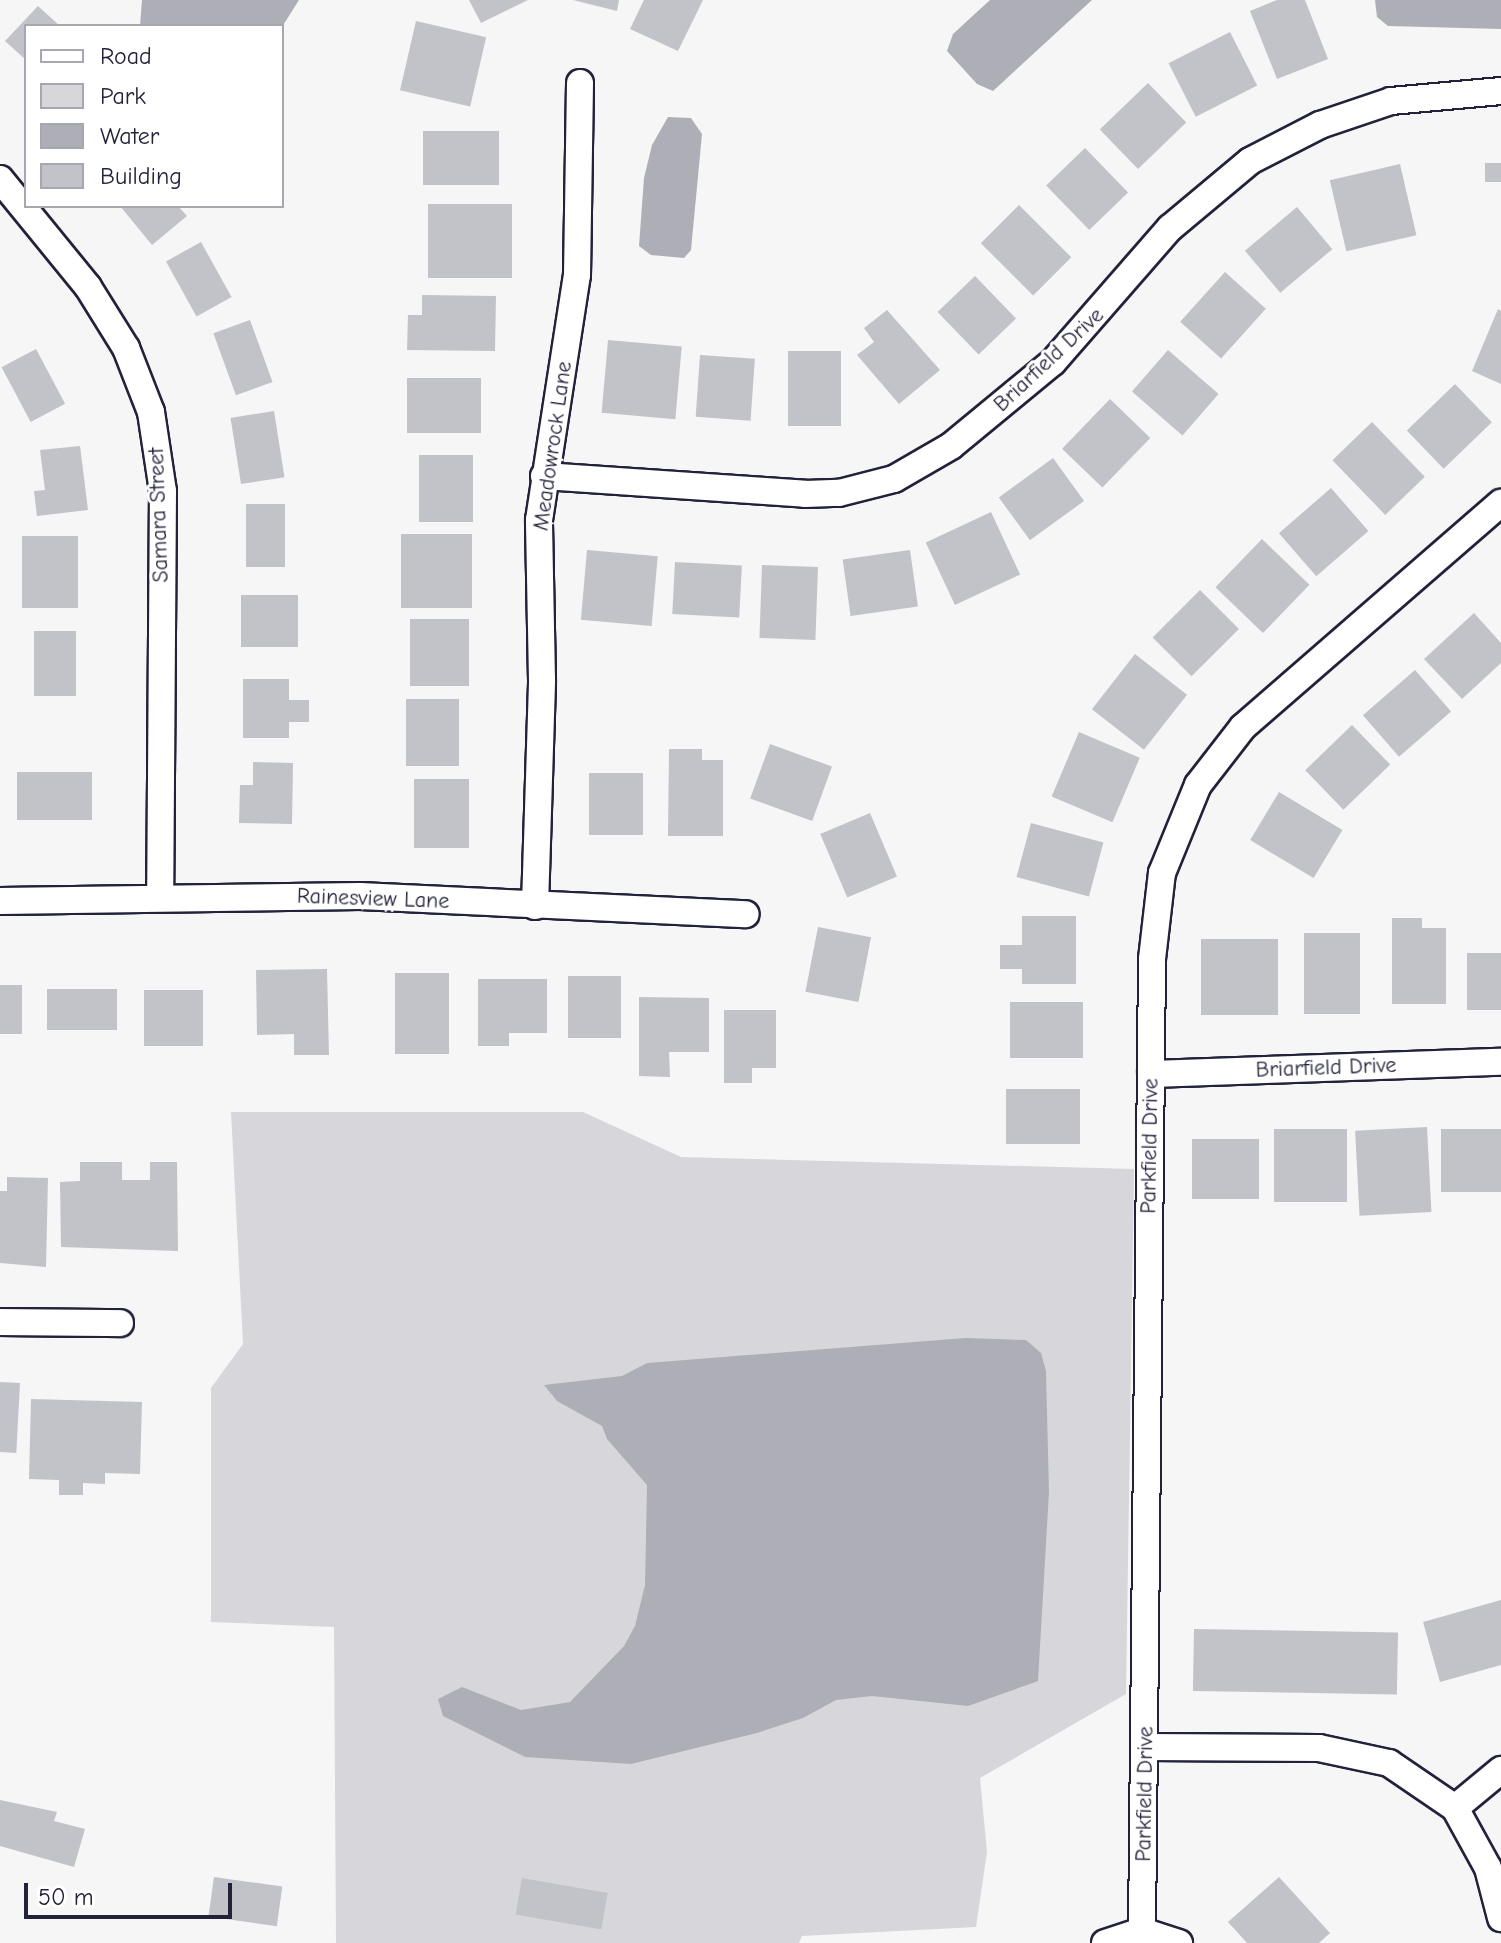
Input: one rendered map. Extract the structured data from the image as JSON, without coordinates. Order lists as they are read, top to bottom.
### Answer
{
  "streets": {
    "street": [
      "Briarfield Drive",
      "Meadowrock Lane",
      "Samara Street",
      "Rainesview Lane",
      "Parkfield Drive"
    ]
  },
  "crossings": [
    ["Briarfield Drive", "Meadowrock Lane"],
    ["Briarfield Drive", "Parkfield Drive"],
    ["Meadowrock Lane", "Rainesview Lane"],
    ["Samara Street", "Rainesview Lane"]
  ],
  "legend": [
    "Road",
    "Park",
    "Water",
    "Building"
  ],
  "scale_bar": "50 m"
}
